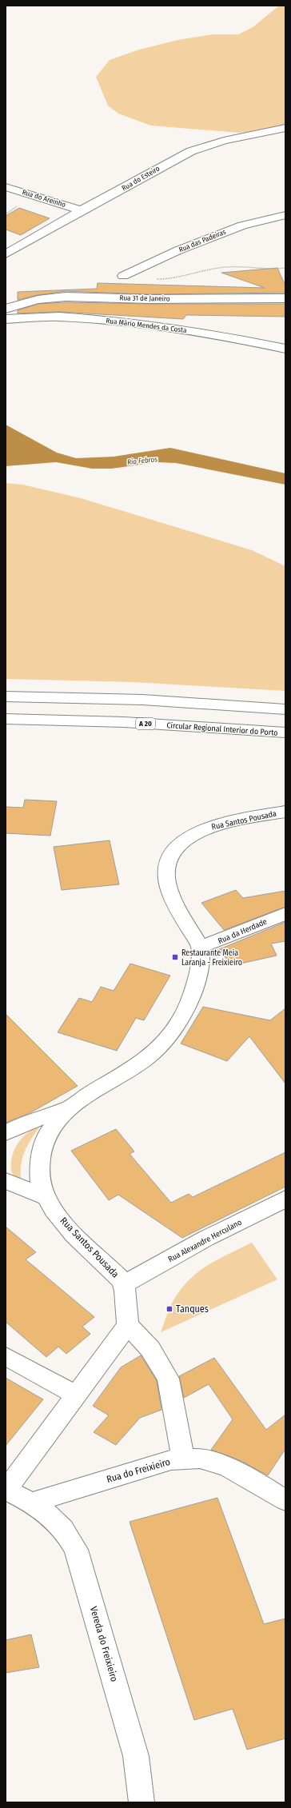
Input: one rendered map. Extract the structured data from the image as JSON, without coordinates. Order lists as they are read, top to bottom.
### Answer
{
  "streets": {
    "main road": [
      "Rua do Esteiro",
      "Rua do Areinho",
      "Rua das Padeiras",
      "Rua 31 de Janeiro",
      "Rua Mário Mendes da Costa",
      "A 20",
      "Circular Regional Interior do Porto",
      "Rua Santos Pousada",
      "Rua da Herdade",
      "Rua Alexandre Herculano",
      "Rua do Freixieiro",
      "Vereda do Freixieiro"
    ]
  },
  "crossings": [
    ["Rua do Esteiro", "Rua do Areinho"],
    ["Rua Santos Pousada", "Rua da Herdade"],
    ["Rua Santos Pousada", "Rua Alexandre Herculano"],
    ["Rua do Freixieiro", "Vereda do Freixieiro"]
  ],
  "water": ["Rio Febros"],
  "places": {
    "transit": ["Restaurante Meia Laranja - Freixieiro", "Tanques"]
  }
}
